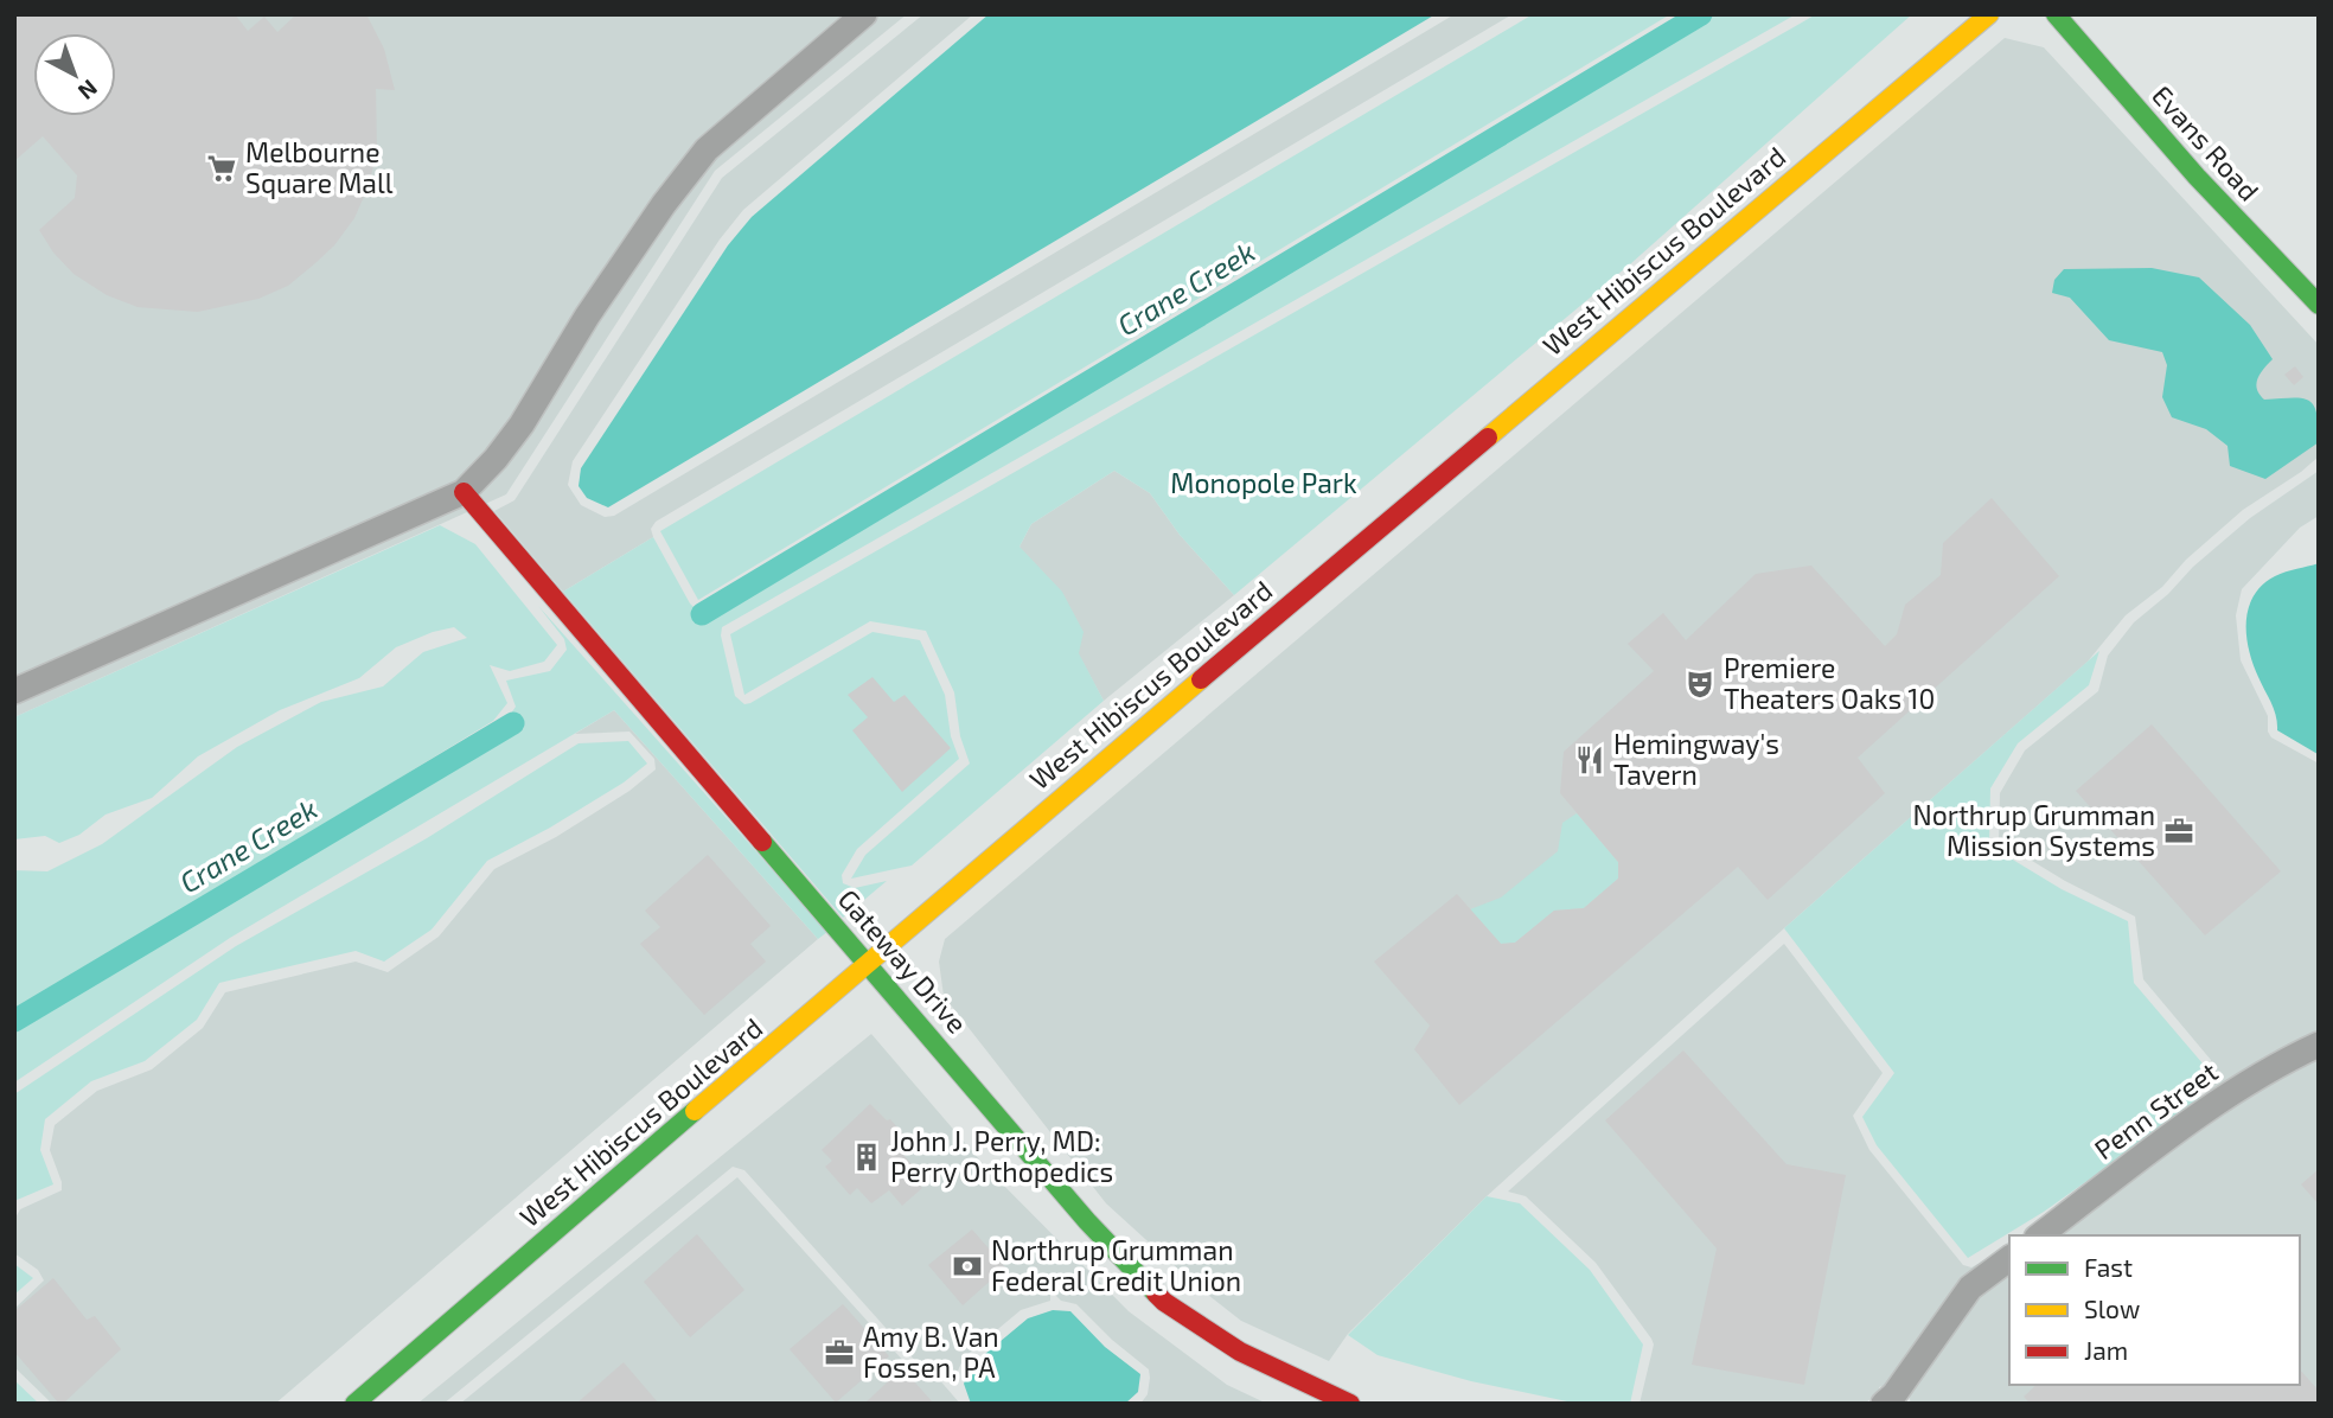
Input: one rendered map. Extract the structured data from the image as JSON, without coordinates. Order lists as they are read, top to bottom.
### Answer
{
  "streets": {
    "street": [
      "Evans Road",
      "West Hibiscus Boulevard",
      "Gateway Drive",
      "Penn Street"
    ]
  },
  "crossings": [
    ["West Hibiscus Boulevard", "Gateway Drive"]
  ],
  "water": ["Crane Creek"],
  "parks": ["Monopole Park"],
  "places": {
    "supermarket": ["Melbourne Square Mall"],
    "theatre": ["Premiere Theaters Oaks 10"],
    "restaurant": ["Hemingway's Tavern"],
    "office": ["Northrup Grumman Mission Systems", "Amy B. Van Fossen, PA"],
    "building": ["John J. Perry, MD: Perry Orthopedics"],
    "bank": ["Northrup Grumman Federal Credit Union"]
  },
  "legend": ["Fast", "Slow", "Jam"],
  "north": "bottom right"
}
